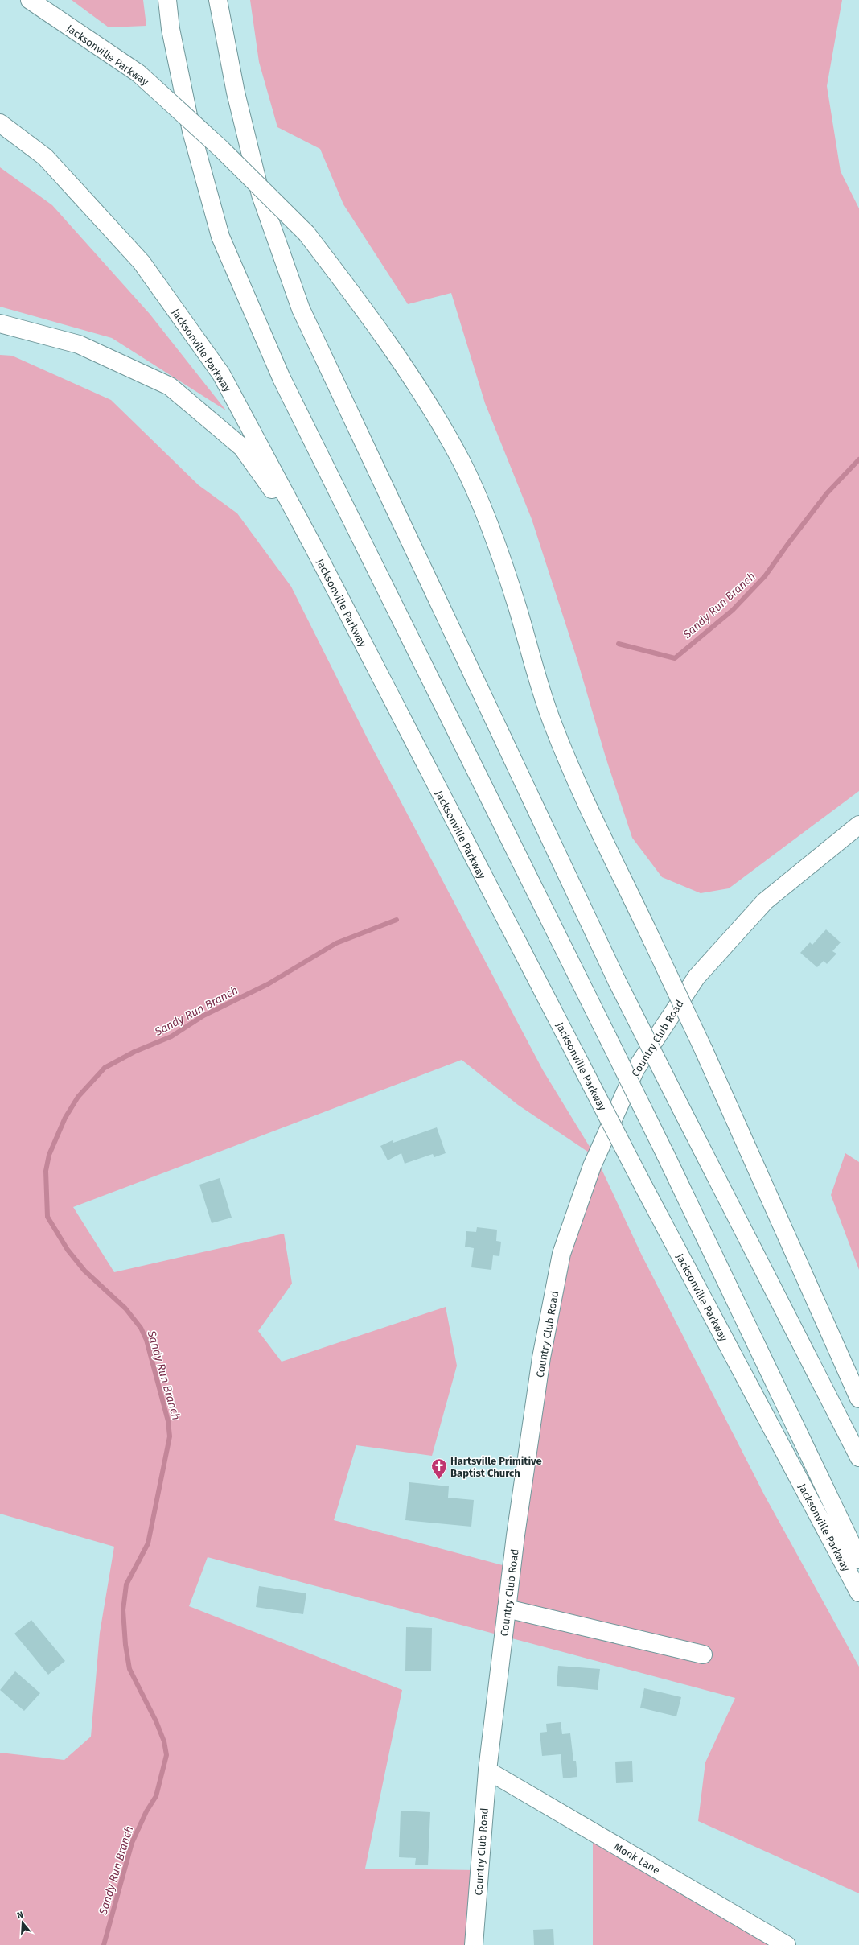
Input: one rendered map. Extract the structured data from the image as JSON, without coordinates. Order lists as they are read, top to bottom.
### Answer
{
  "streets": {
    "main road": ["Jacksonville Parkway", "Country Club Road", "Monk Lane"]
  },
  "crossings": [
    ["Country Club Road", "Monk Lane"]
  ],
  "water": ["Sandy Run Branch"],
  "places": {
    "church": ["Hartsville Primitive Baptist Church"]
  },
  "north": "top"
}
